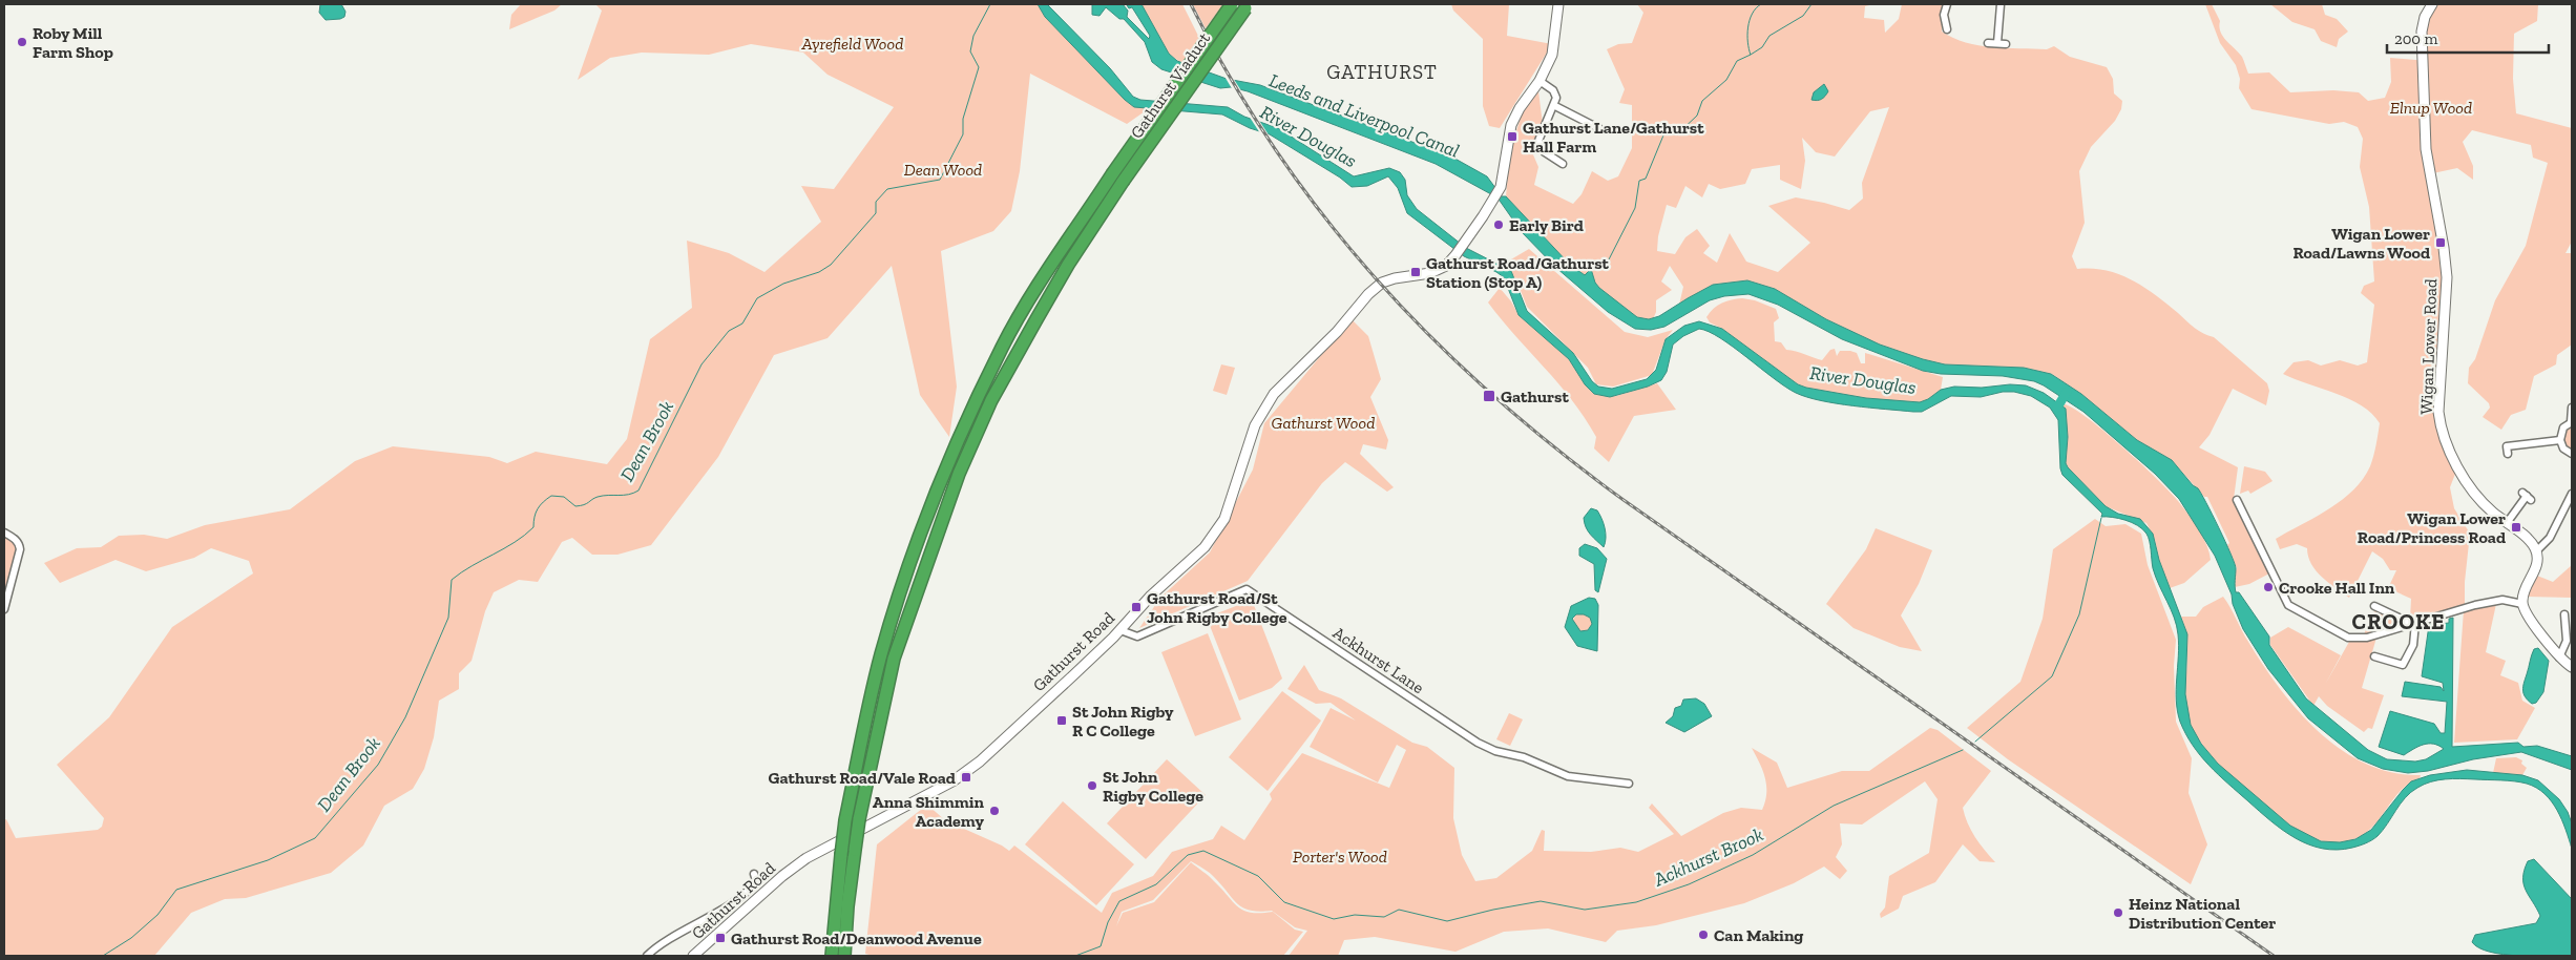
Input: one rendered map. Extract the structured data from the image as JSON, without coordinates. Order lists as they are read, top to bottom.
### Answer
{
  "streets": {
    "highway": ["Gathurst Viaduct"],
    "main road": ["Wigan Lower Road", "Gathurst Road"],
    "street": ["Ackhurst Lane"]
  },
  "crossings": [
    ["Gathurst Road", "Ackhurst Lane"]
  ],
  "districts": ["GATHURST", "CROOKE"],
  "water": [
    "Leeds and Liverpool Canal",
    "River Douglas",
    "Dean Brook",
    "Ackhurst Brook"
  ],
  "parks": [
    "Ayrefield Wood",
    "Elnup Wood",
    "Dean Wood",
    "Gathurst Wood",
    "Porter's Wood"
  ],
  "places": {
    "other": [
      "Roby Mill Farm Shop",
      "Early Bird",
      "Crooke Hall Inn",
      "St John Rigby College",
      "Anna Shimmin Academy",
      "Heinz National Distribution Center",
      "Can Making"
    ],
    "transit": [
      "Gathurst Lane/Gathurst Hall Farm",
      "Wigan Lower Road/Lawns Wood",
      "Gathurst Road/Gathurst Station (Stop A)",
      "Gathurst",
      "Wigan Lower Road/Princess Road",
      "Gathurst Road/St John Rigby College",
      "St John Rigby R C College",
      "Gathurst Road/Vale Road",
      "Gathurst Road/Deanwood Avenue"
    ]
  },
  "scale_bar": "200 m"
}
